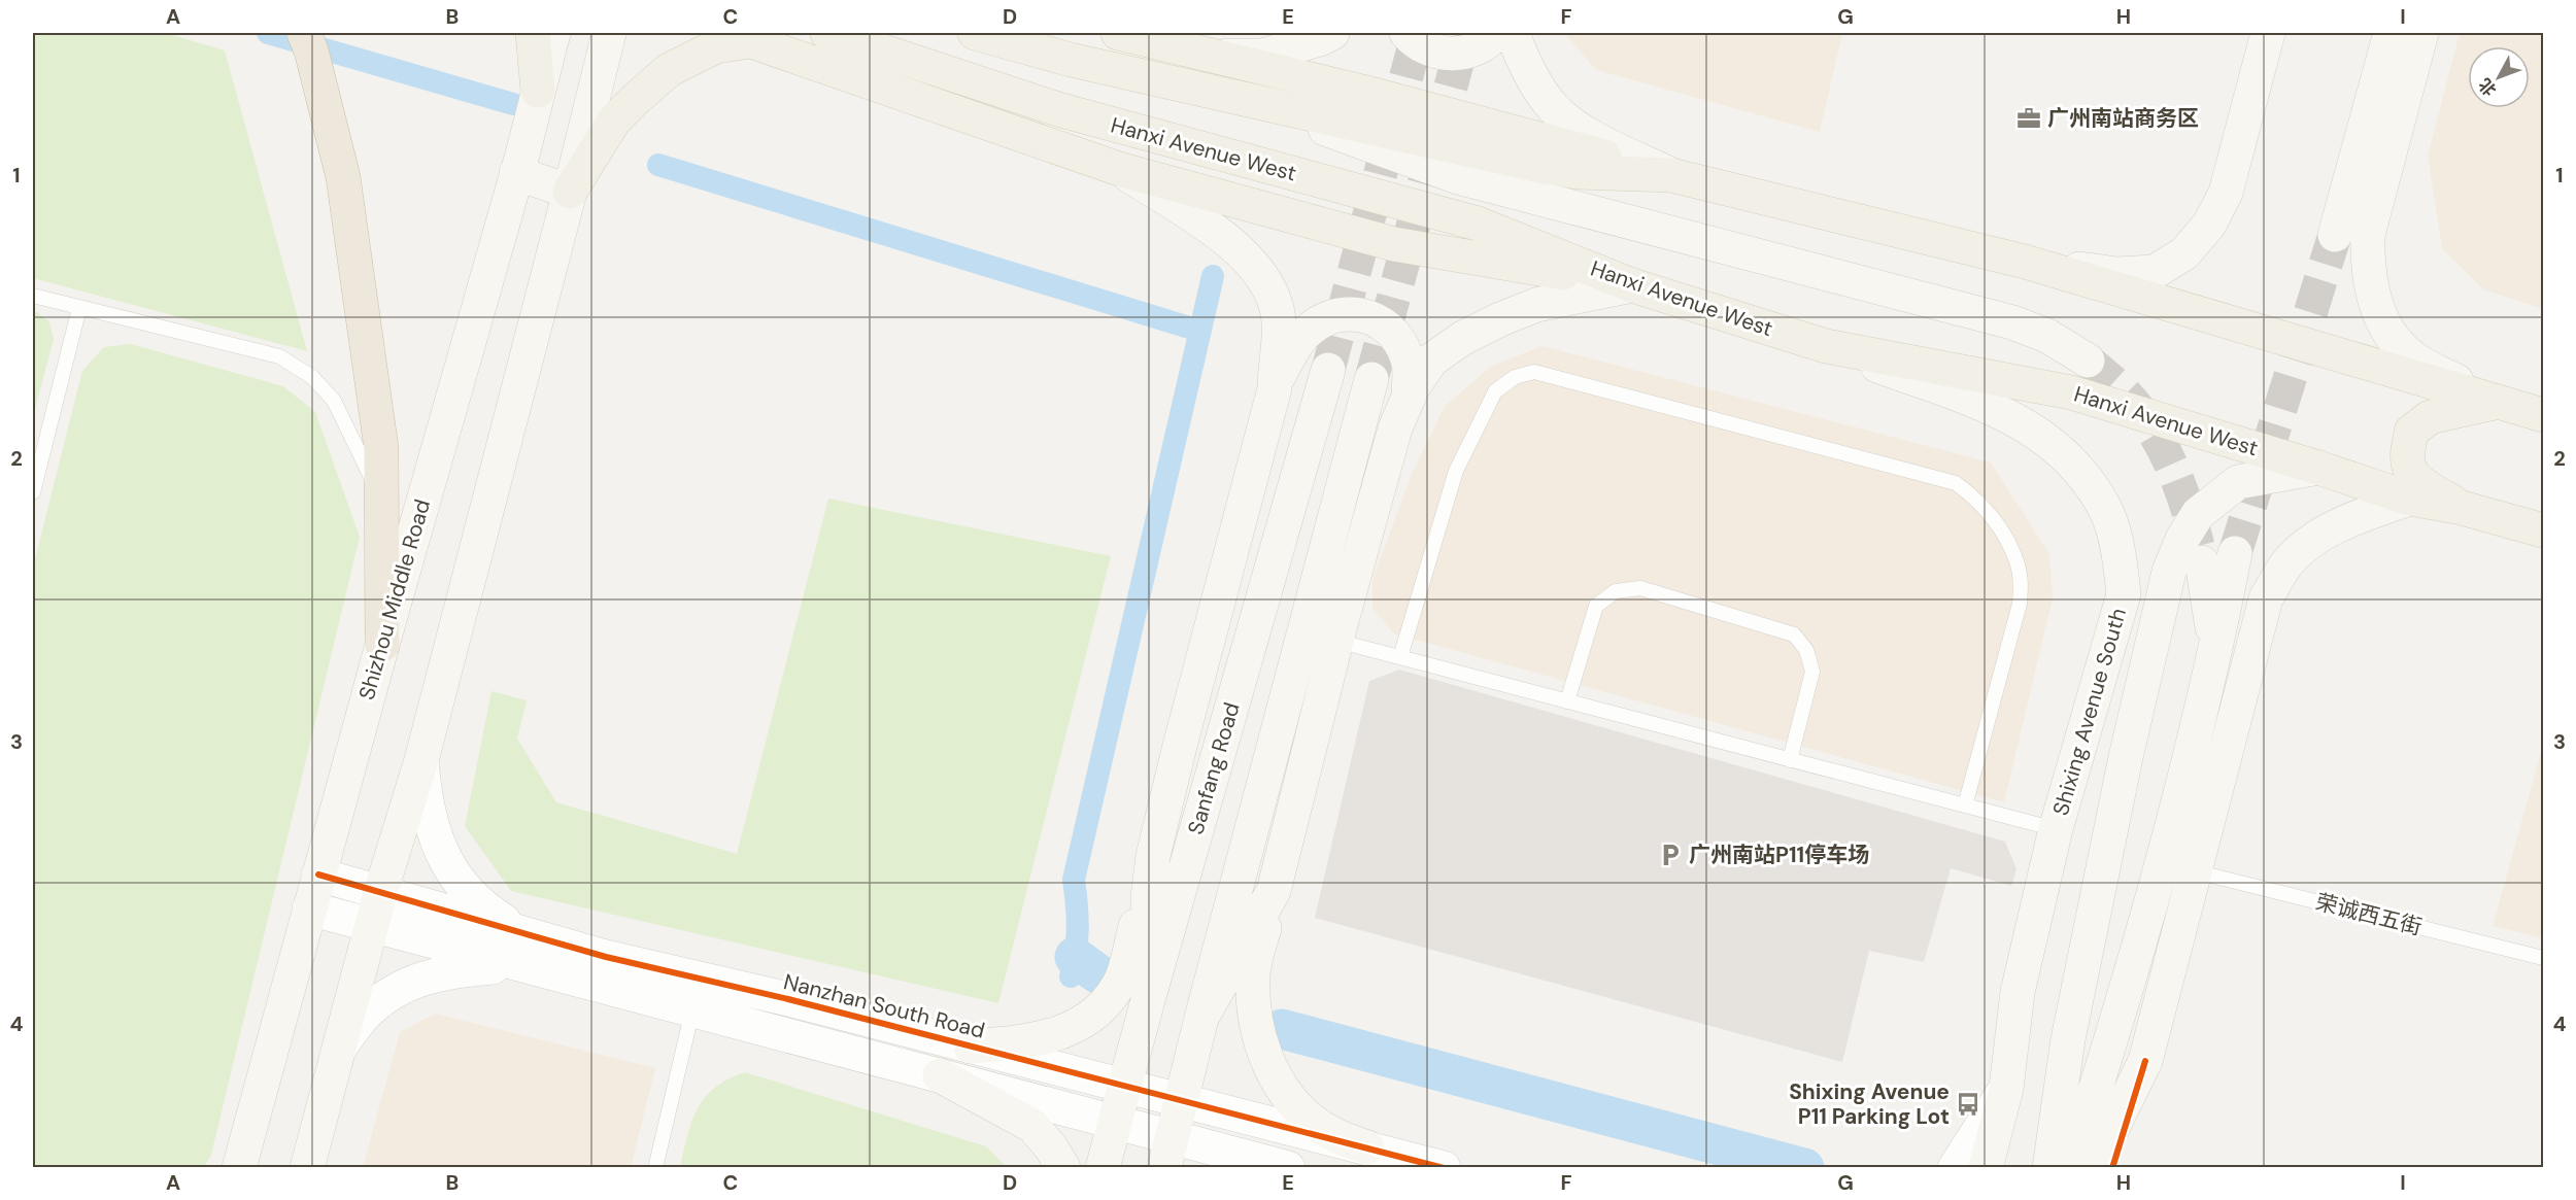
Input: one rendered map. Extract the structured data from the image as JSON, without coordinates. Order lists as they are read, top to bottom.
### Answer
{
  "streets": {
    "main road": [
      "Hanxi Avenue West",
      "Shizhou Middle Road",
      "Shixing Avenue South",
      "Sanfang Road"
    ],
    "street": ["Nanzhan South Road"],
    "lane": ["荣诚西五街"]
  },
  "crossings": [
    ["Hanxi Avenue West", "Shixing Avenue South"],
    ["Shizhou Middle Road", "Nanzhan South Road"],
    ["Sanfang Road", "Nanzhan South Road"]
  ],
  "places": {
    "office": ["广州南站商务区"],
    "parking": ["广州南站P11停车场"],
    "bus stop": ["Shixing Avenue P11 Parking Lot"]
  },
  "north": "bottom left",
  "grid": {
    "columns": [
      "A",
      "B",
      "C",
      "D",
      "E",
      "F",
      "G",
      "H",
      "I"
    ],
    "rows": [
      "1",
      "2",
      "3",
      "4"
    ]
  }
}
